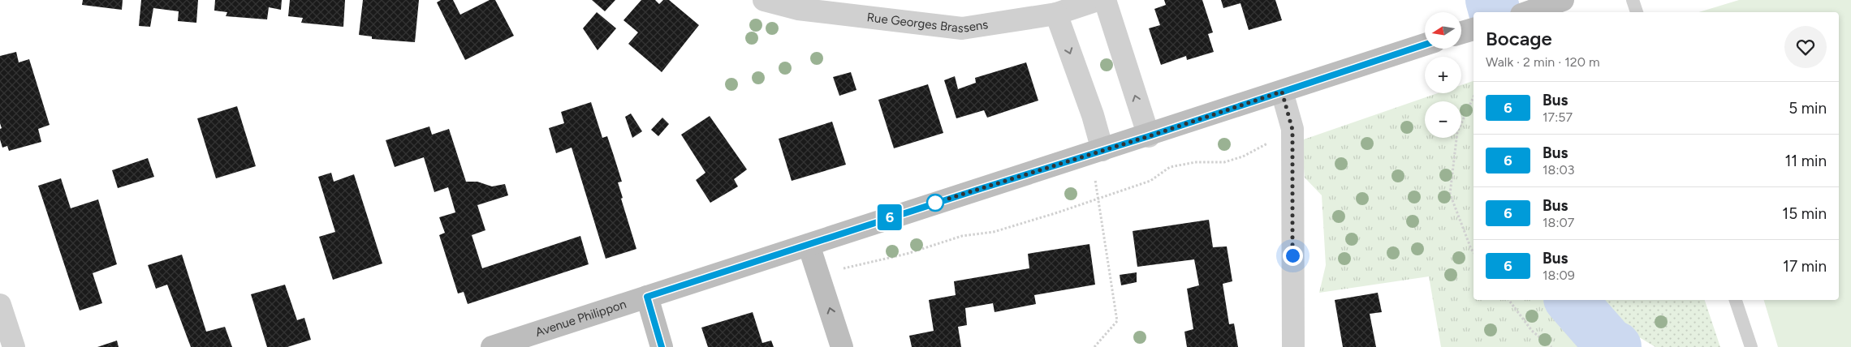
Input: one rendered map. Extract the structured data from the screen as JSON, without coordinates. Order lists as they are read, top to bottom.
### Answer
{
  "streets": {
    "street": ["Rue Georges Brassens", "Avenue Philippon"]
  },
  "lines": ["bus line 6"],
  "north": "left",
  "page": {
    "on_map": "6",
    "map_buttons": ["+", "−"],
    "heading": ["Bocage", "Walk · 2 min · 120 m"],
    "list": [
      {
        "mark": "6",
        "name": "Bus",
        "note": "17:57",
        "value": "5 min"
      },
      {
        "mark": "6",
        "name": "Bus",
        "note": "18:03",
        "value": "11 min"
      },
      {
        "mark": "6",
        "name": "Bus",
        "note": "18:07",
        "value": "15 min"
      },
      {
        "mark": "6",
        "name": "Bus",
        "note": "18:09",
        "value": "17 min"
      }
    ]
  }
}
